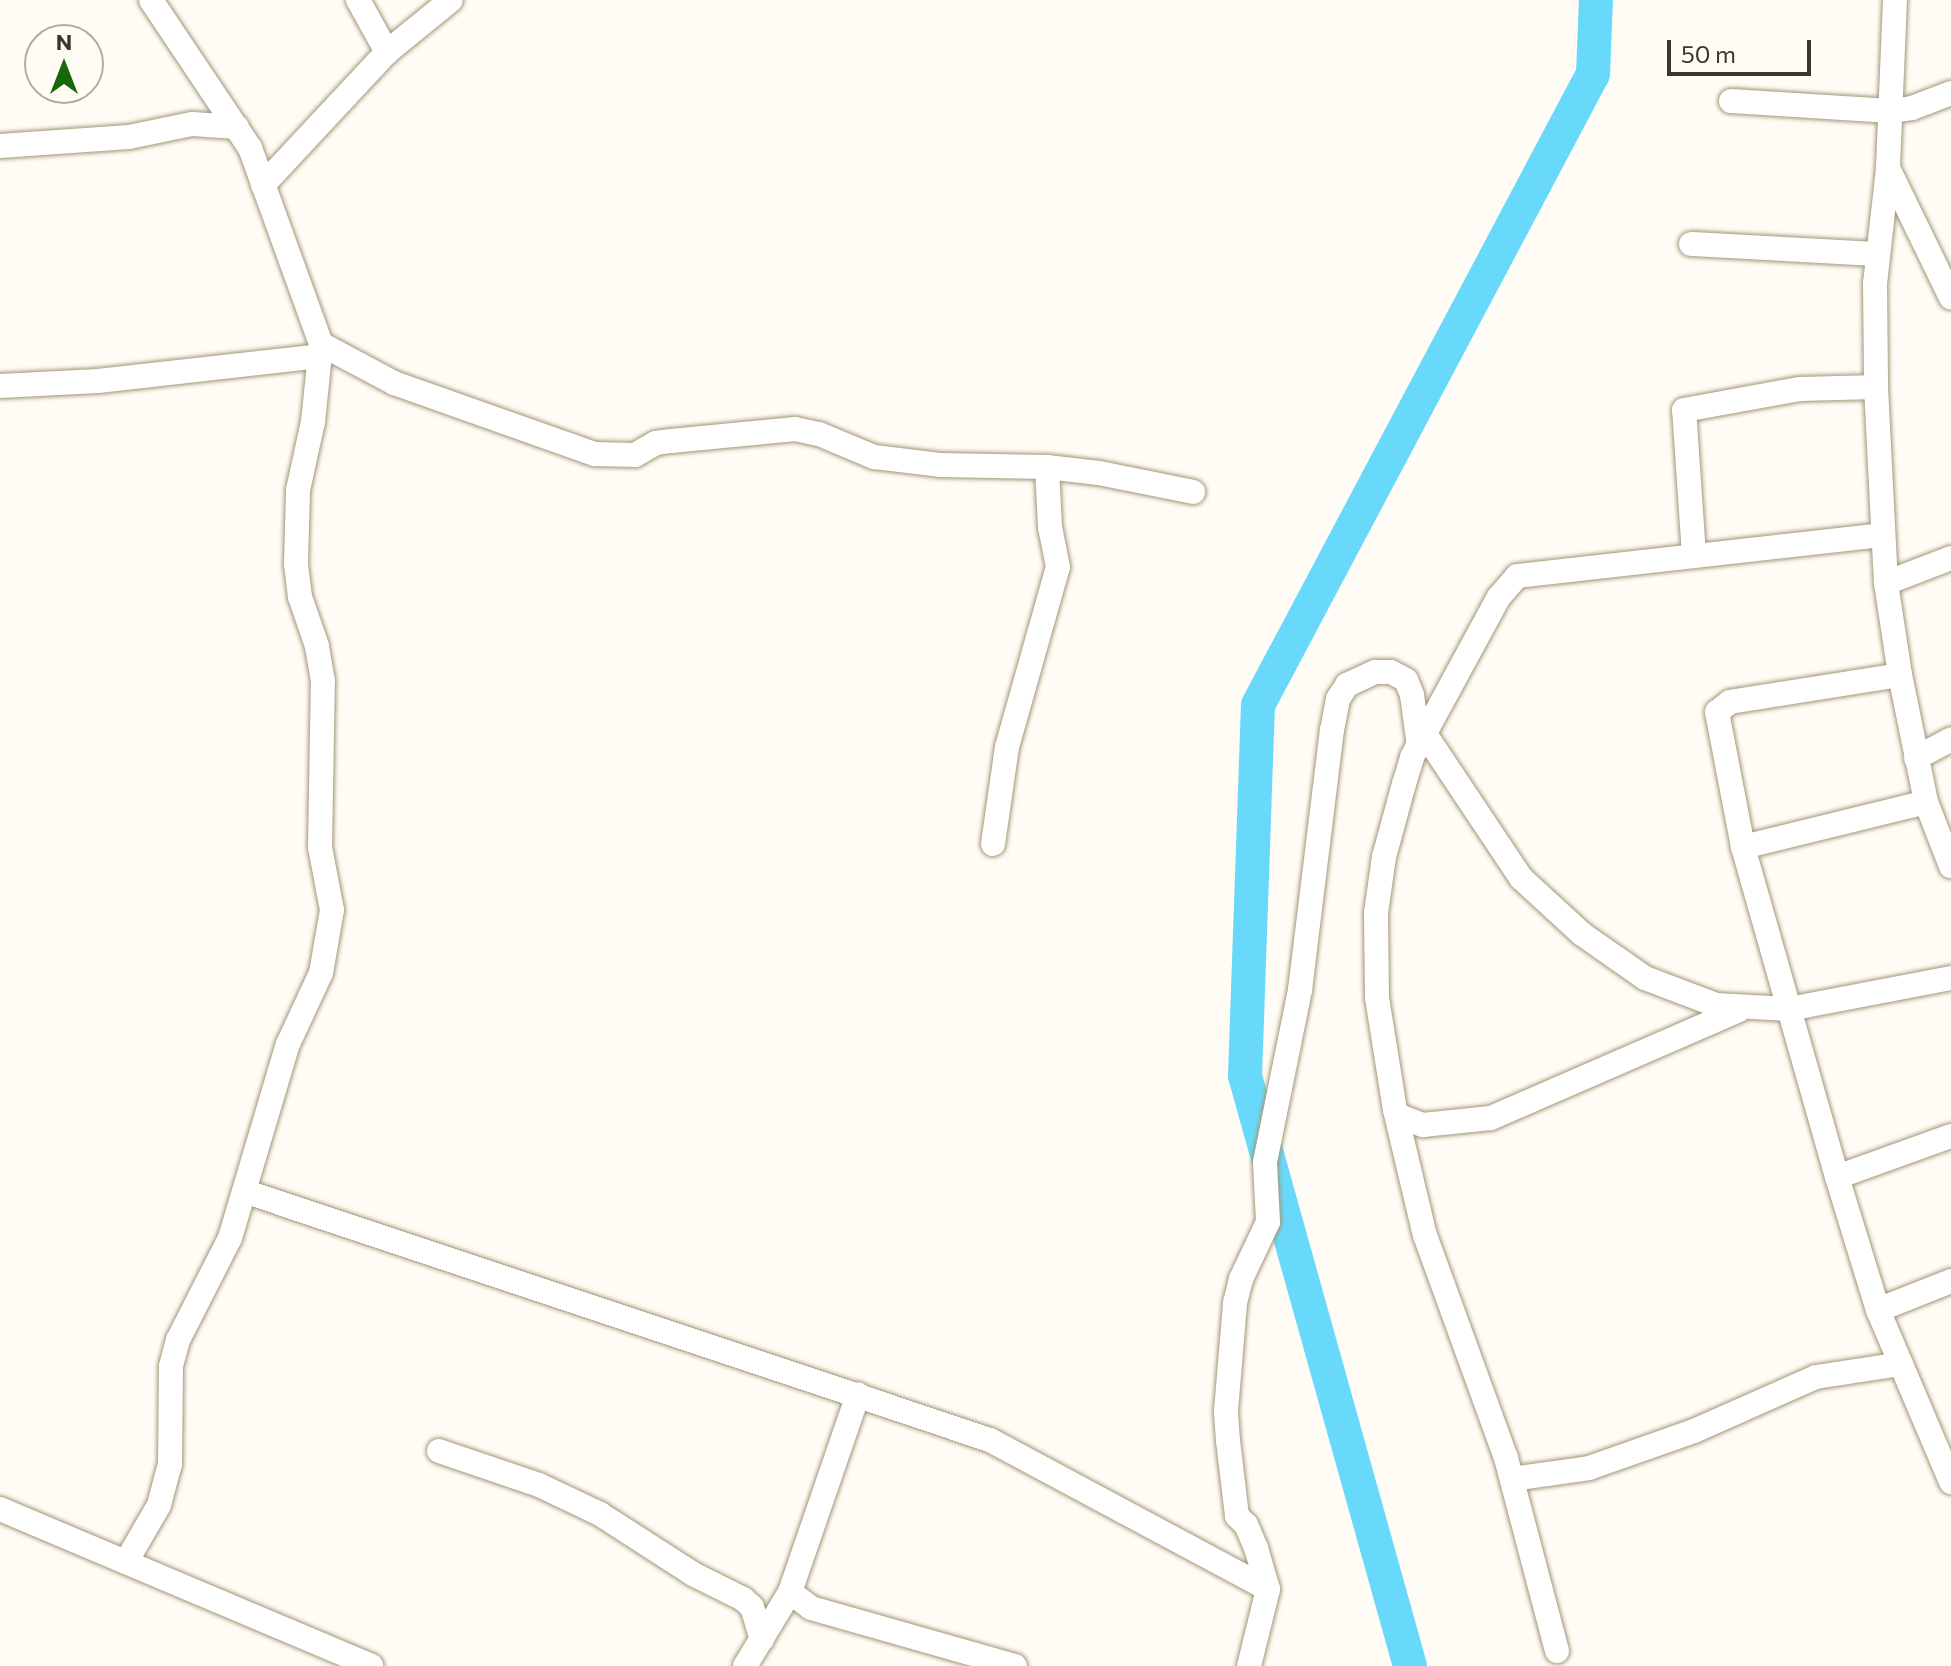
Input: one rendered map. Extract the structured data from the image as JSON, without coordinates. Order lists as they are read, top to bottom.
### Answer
{
  "scale_bar": "50 m",
  "north": "top"
}
